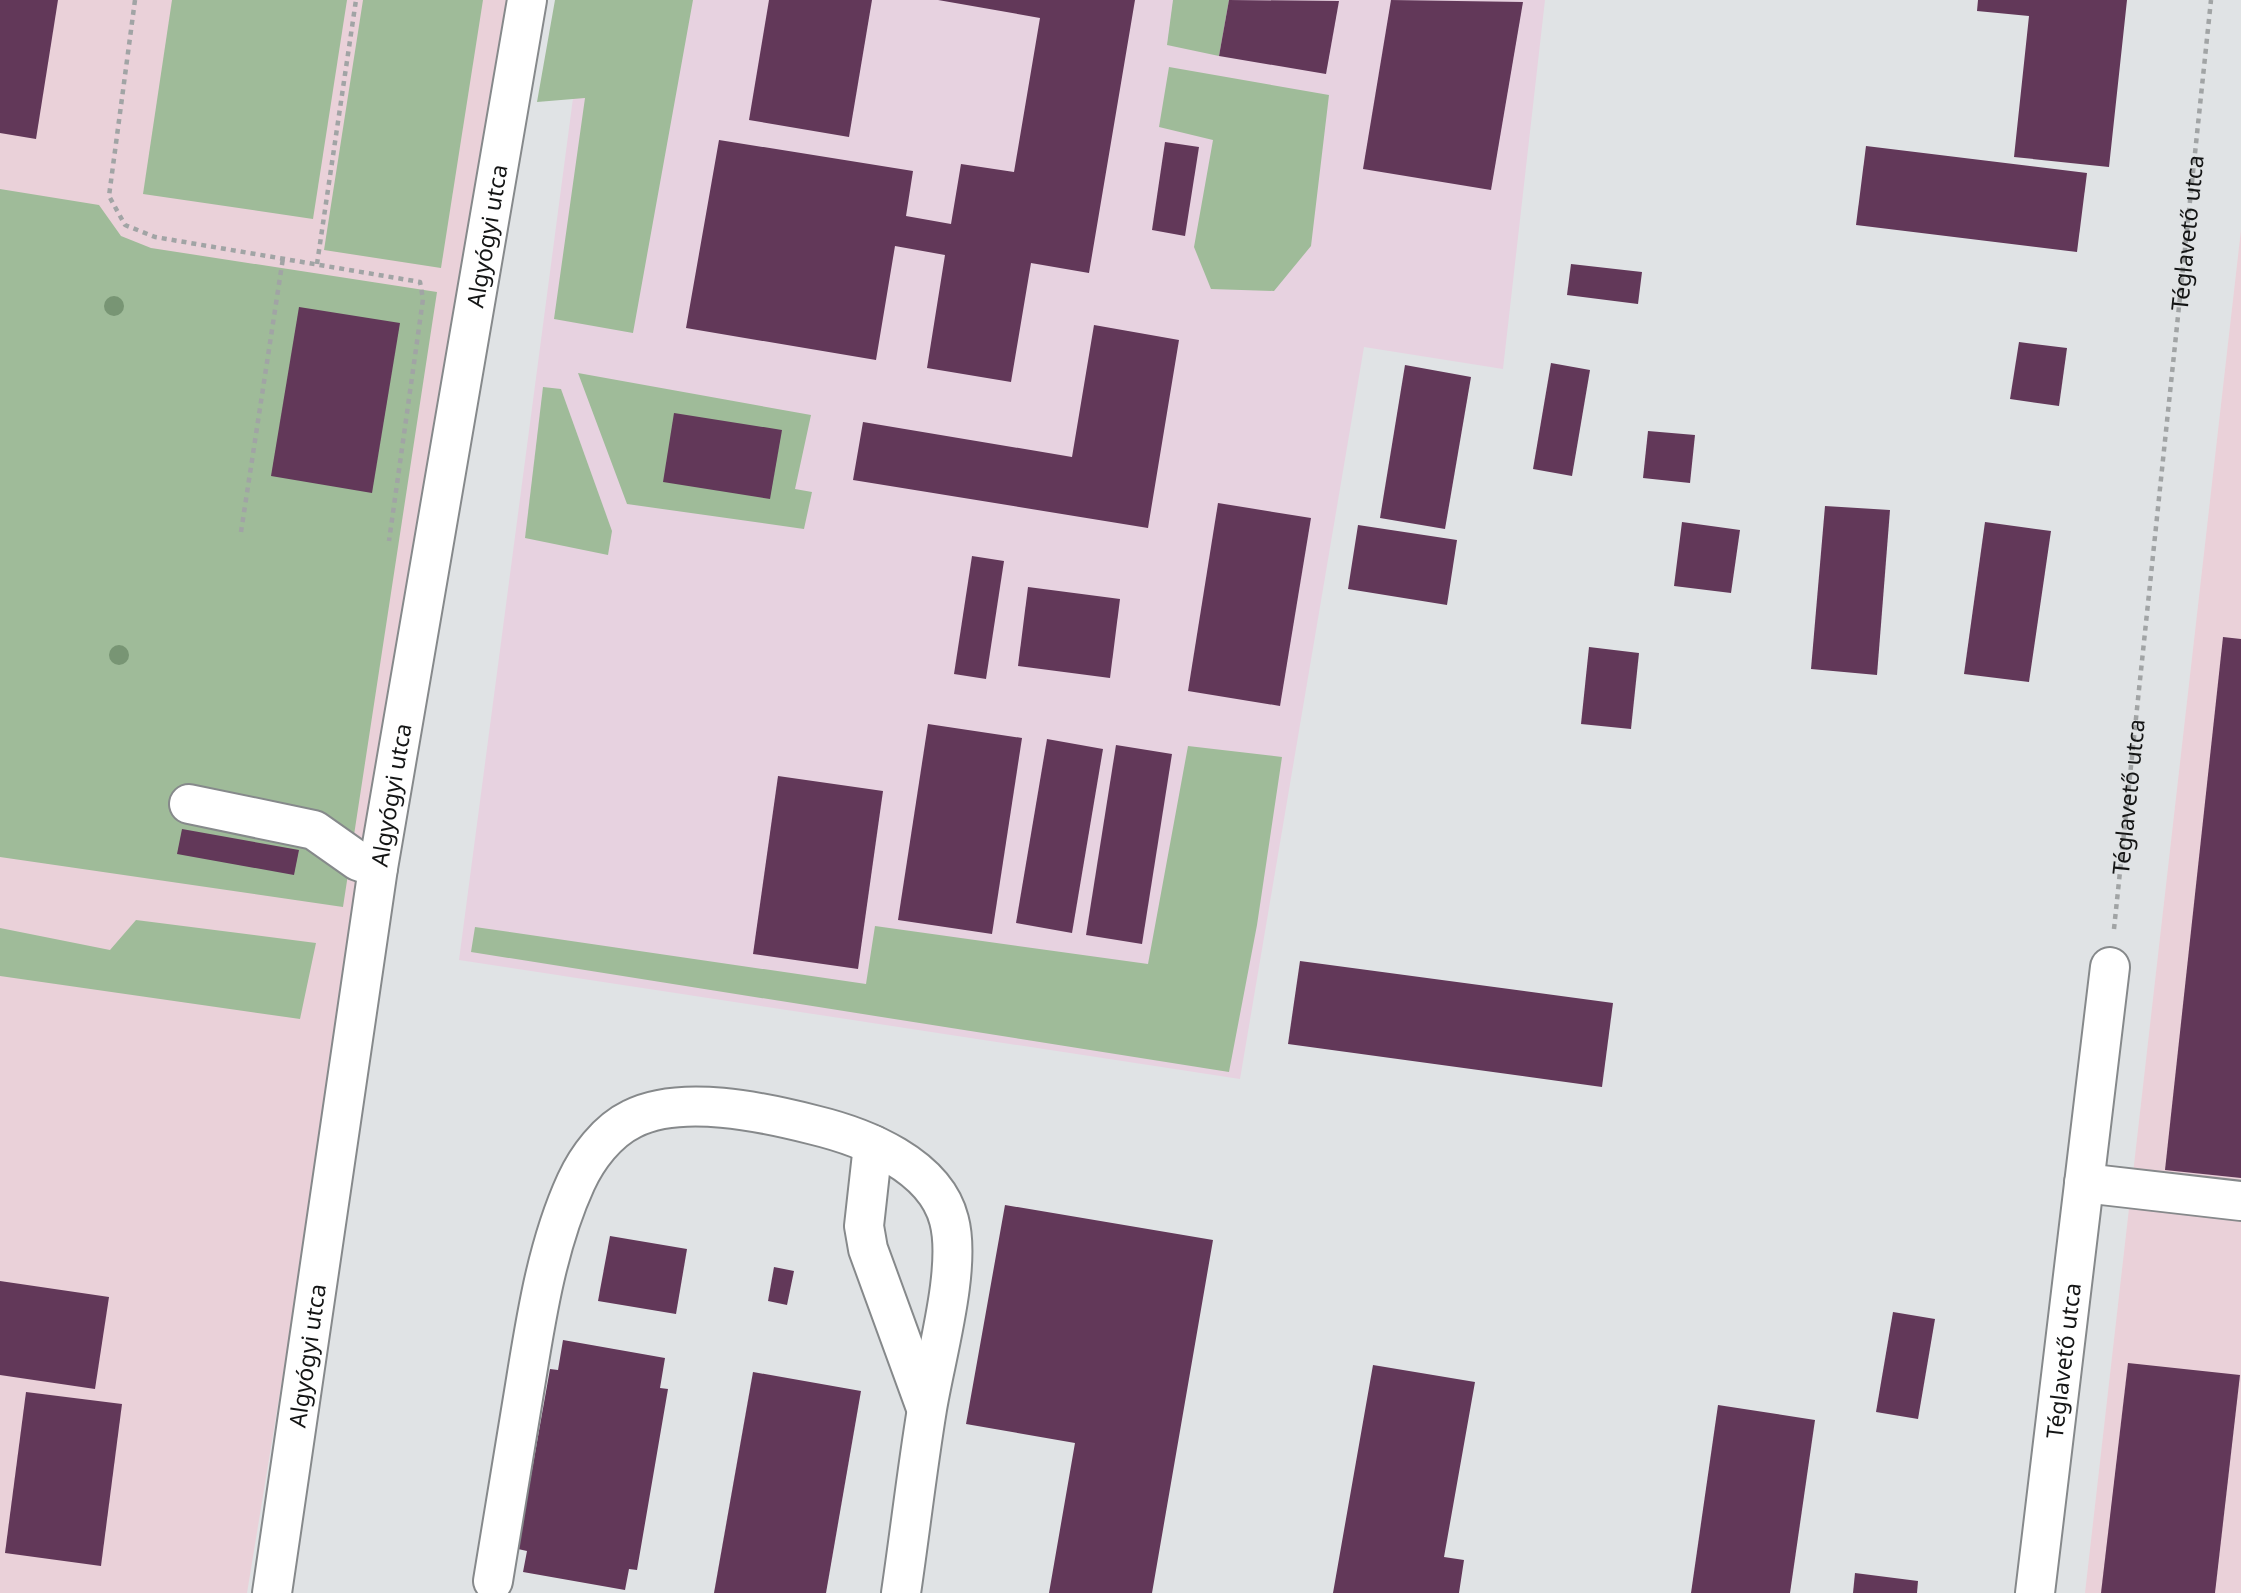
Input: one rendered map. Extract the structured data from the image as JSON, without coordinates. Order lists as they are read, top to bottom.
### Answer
{
  "streets": {
    "street": ["Téglavető utca", "Algyógyi utca"]
  }
}
